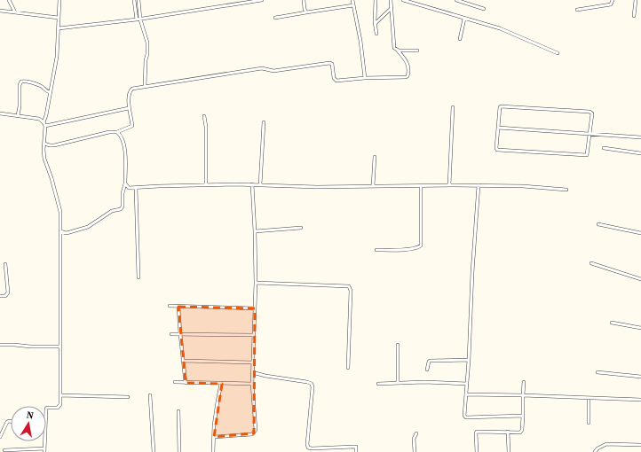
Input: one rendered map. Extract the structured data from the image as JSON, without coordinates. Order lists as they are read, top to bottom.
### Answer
{
  "north": "top"
}
